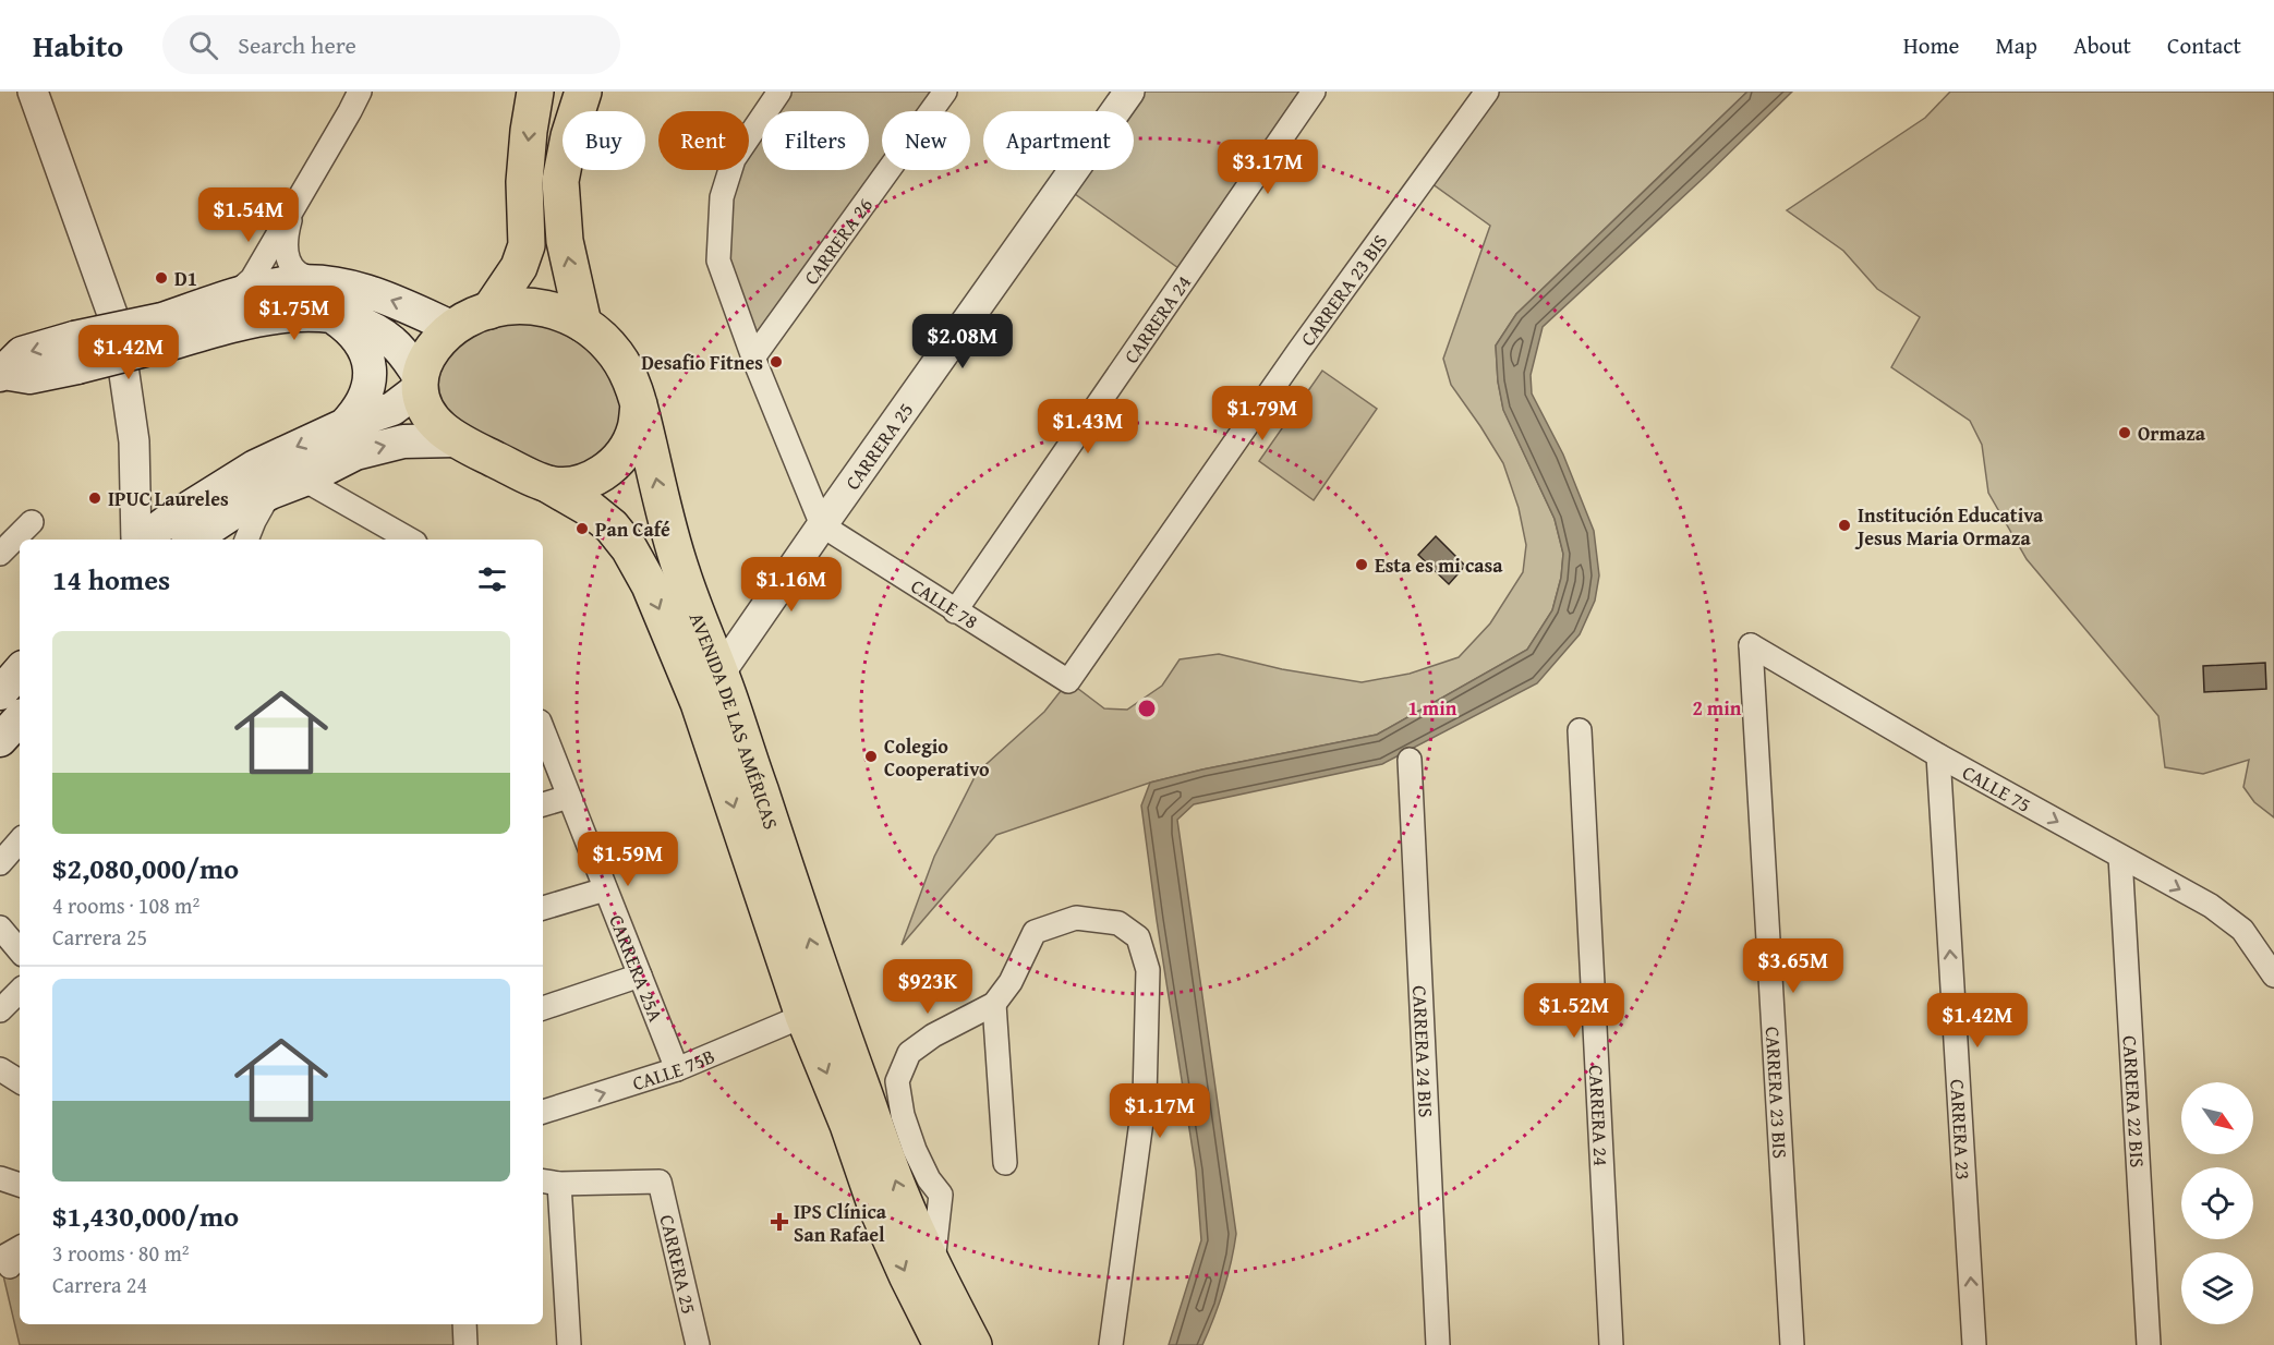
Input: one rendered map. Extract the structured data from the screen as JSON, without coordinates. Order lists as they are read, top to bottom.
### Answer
{
  "streets": {
    "main road": ["AVENIDA DE LAS AMÉRICAS"],
    "street": [
      "CARRERA 26",
      "CARRERA 23 BIS",
      "CARRERA 24",
      "CARRERA 25",
      "CALLE 78",
      "CALLE 75",
      "CARRERA 25A",
      "CARRERA 24 BIS",
      "CALLE 75B",
      "CARRERA 22 BIS",
      "CARRERA 23"
    ]
  },
  "crossings": [
    ["CARRERA 23 BIS", "CALLE 78"],
    ["CARRERA 23 BIS", "CALLE 75"],
    ["CARRERA 24", "CALLE 78"],
    ["CARRERA 25", "CALLE 78"],
    ["CARRERA 25", "AVENIDA DE LAS AMÉRICAS"],
    ["AVENIDA DE LAS AMÉRICAS", "CALLE 75B"],
    ["CALLE 75", "CARRERA 22 BIS"],
    ["CALLE 75", "CARRERA 23"],
    ["CARRERA 25A", "CALLE 75B"]
  ],
  "one_way": ["CALLE 75", "CARRERA 23"],
  "places": {
    "other": [
      "D1",
      "Desafio Fitnes",
      "Ormaza",
      "IPUC Laureles",
      "Institución Educativa Jesus Maria Ormaza",
      "Pan Café",
      "Esta es mi casa",
      "Colegio Cooperativo"
    ],
    "health": ["IPS Clínica San Rafael"]
  },
  "north": "bottom right",
  "page": {
    "header": "Habito",
    "search": "Search here",
    "nav": [
      "Home",
      "Map",
      "About",
      "Contact"
    ],
    "chip": [
      "Buy",
      "Rent",
      "Filters",
      "New",
      "Apartment"
    ],
    "price": [
      "$3.17M",
      "$1.54M",
      "$1.75M",
      "$2.08M",
      "$1.42M",
      "$1.79M",
      "$1.43M",
      "$1.16M",
      "$1.59M",
      "$3.65M",
      "$923K",
      "$1.52M",
      "$1.42M",
      "$1.17M"
    ],
    "heading": "14 homes",
    "list": [
      {
        "name": "$2,080,000/mo",
        "note": "4 rooms · 108 m² · Carrera 25"
      },
      {
        "name": "$1,430,000/mo",
        "note": "3 rooms · 80 m² · Carrera 24"
      }
    ]
  },
  "rings": ["1 min", "2 min"]
}
